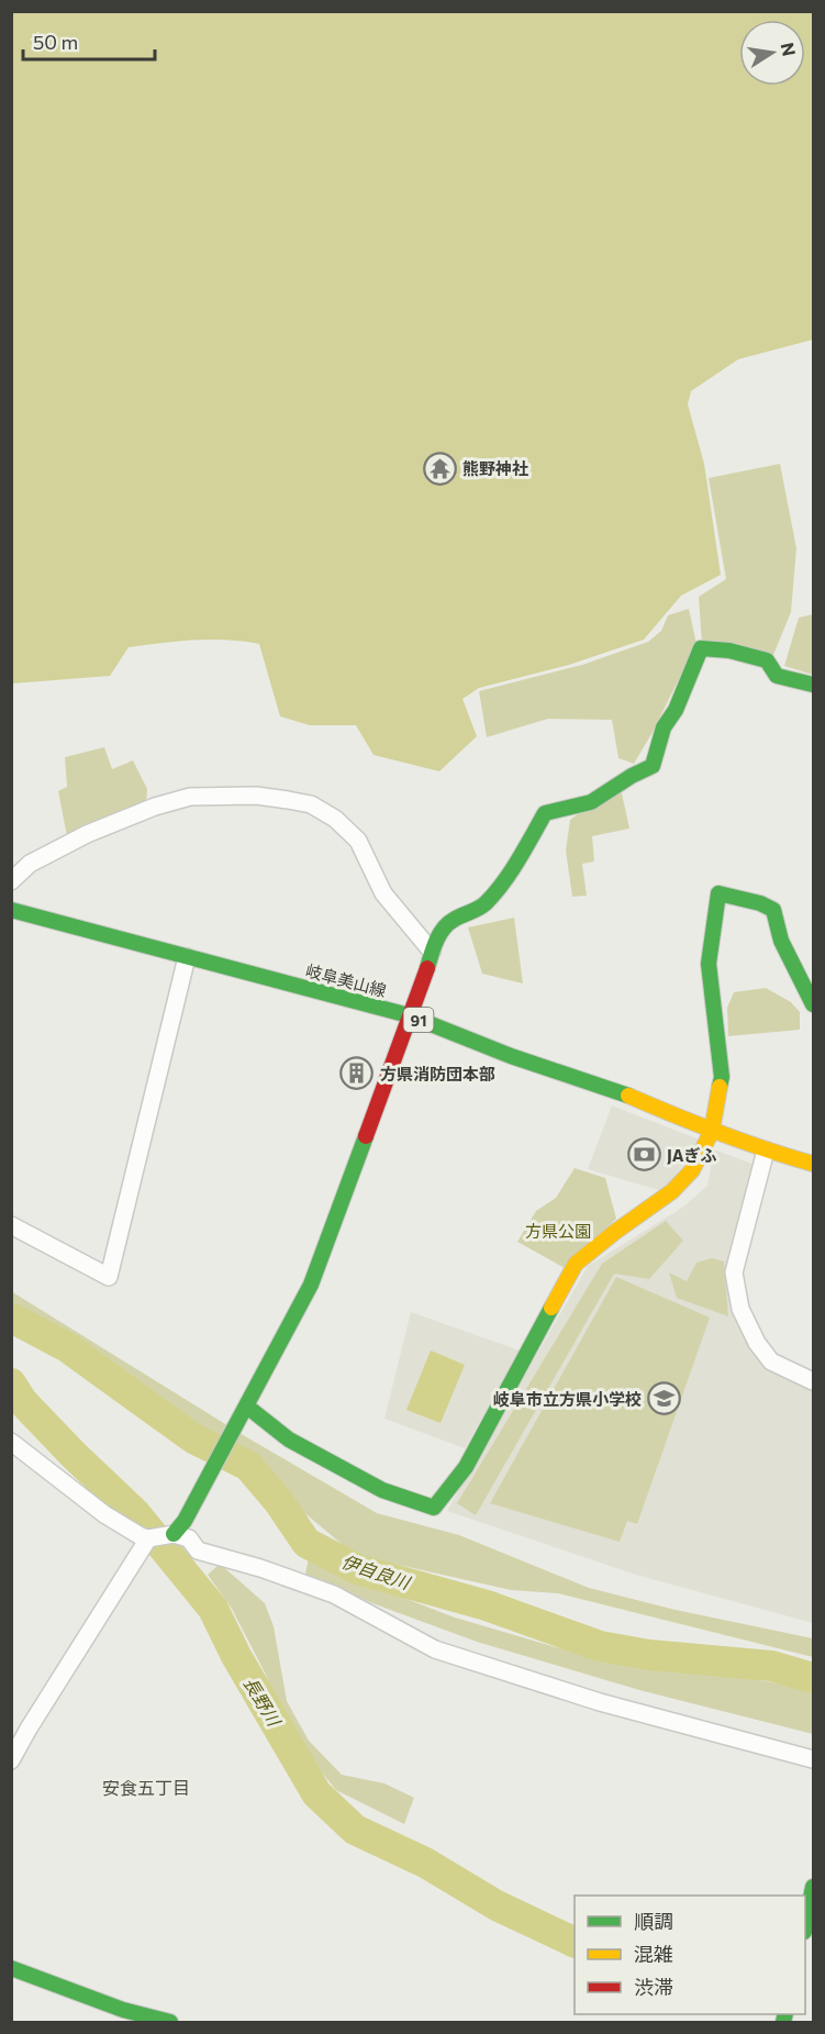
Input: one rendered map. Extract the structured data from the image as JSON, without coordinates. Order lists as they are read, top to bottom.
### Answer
{
  "streets": {
    "street": ["岐阜美山線", "91"]
  },
  "districts": ["安食五丁目"],
  "water": ["伊自良川", "長野川"],
  "parks": ["方県公園"],
  "places": {
    "temple": ["熊野神社"],
    "building": ["方県消防団本部"],
    "bank": ["JAぎふ"],
    "school or university": ["岐阜市立方県小学校"]
  },
  "legend": ["順調", "混雑", "渋滞"],
  "scale_bar": "50 m",
  "north": "right"
}
